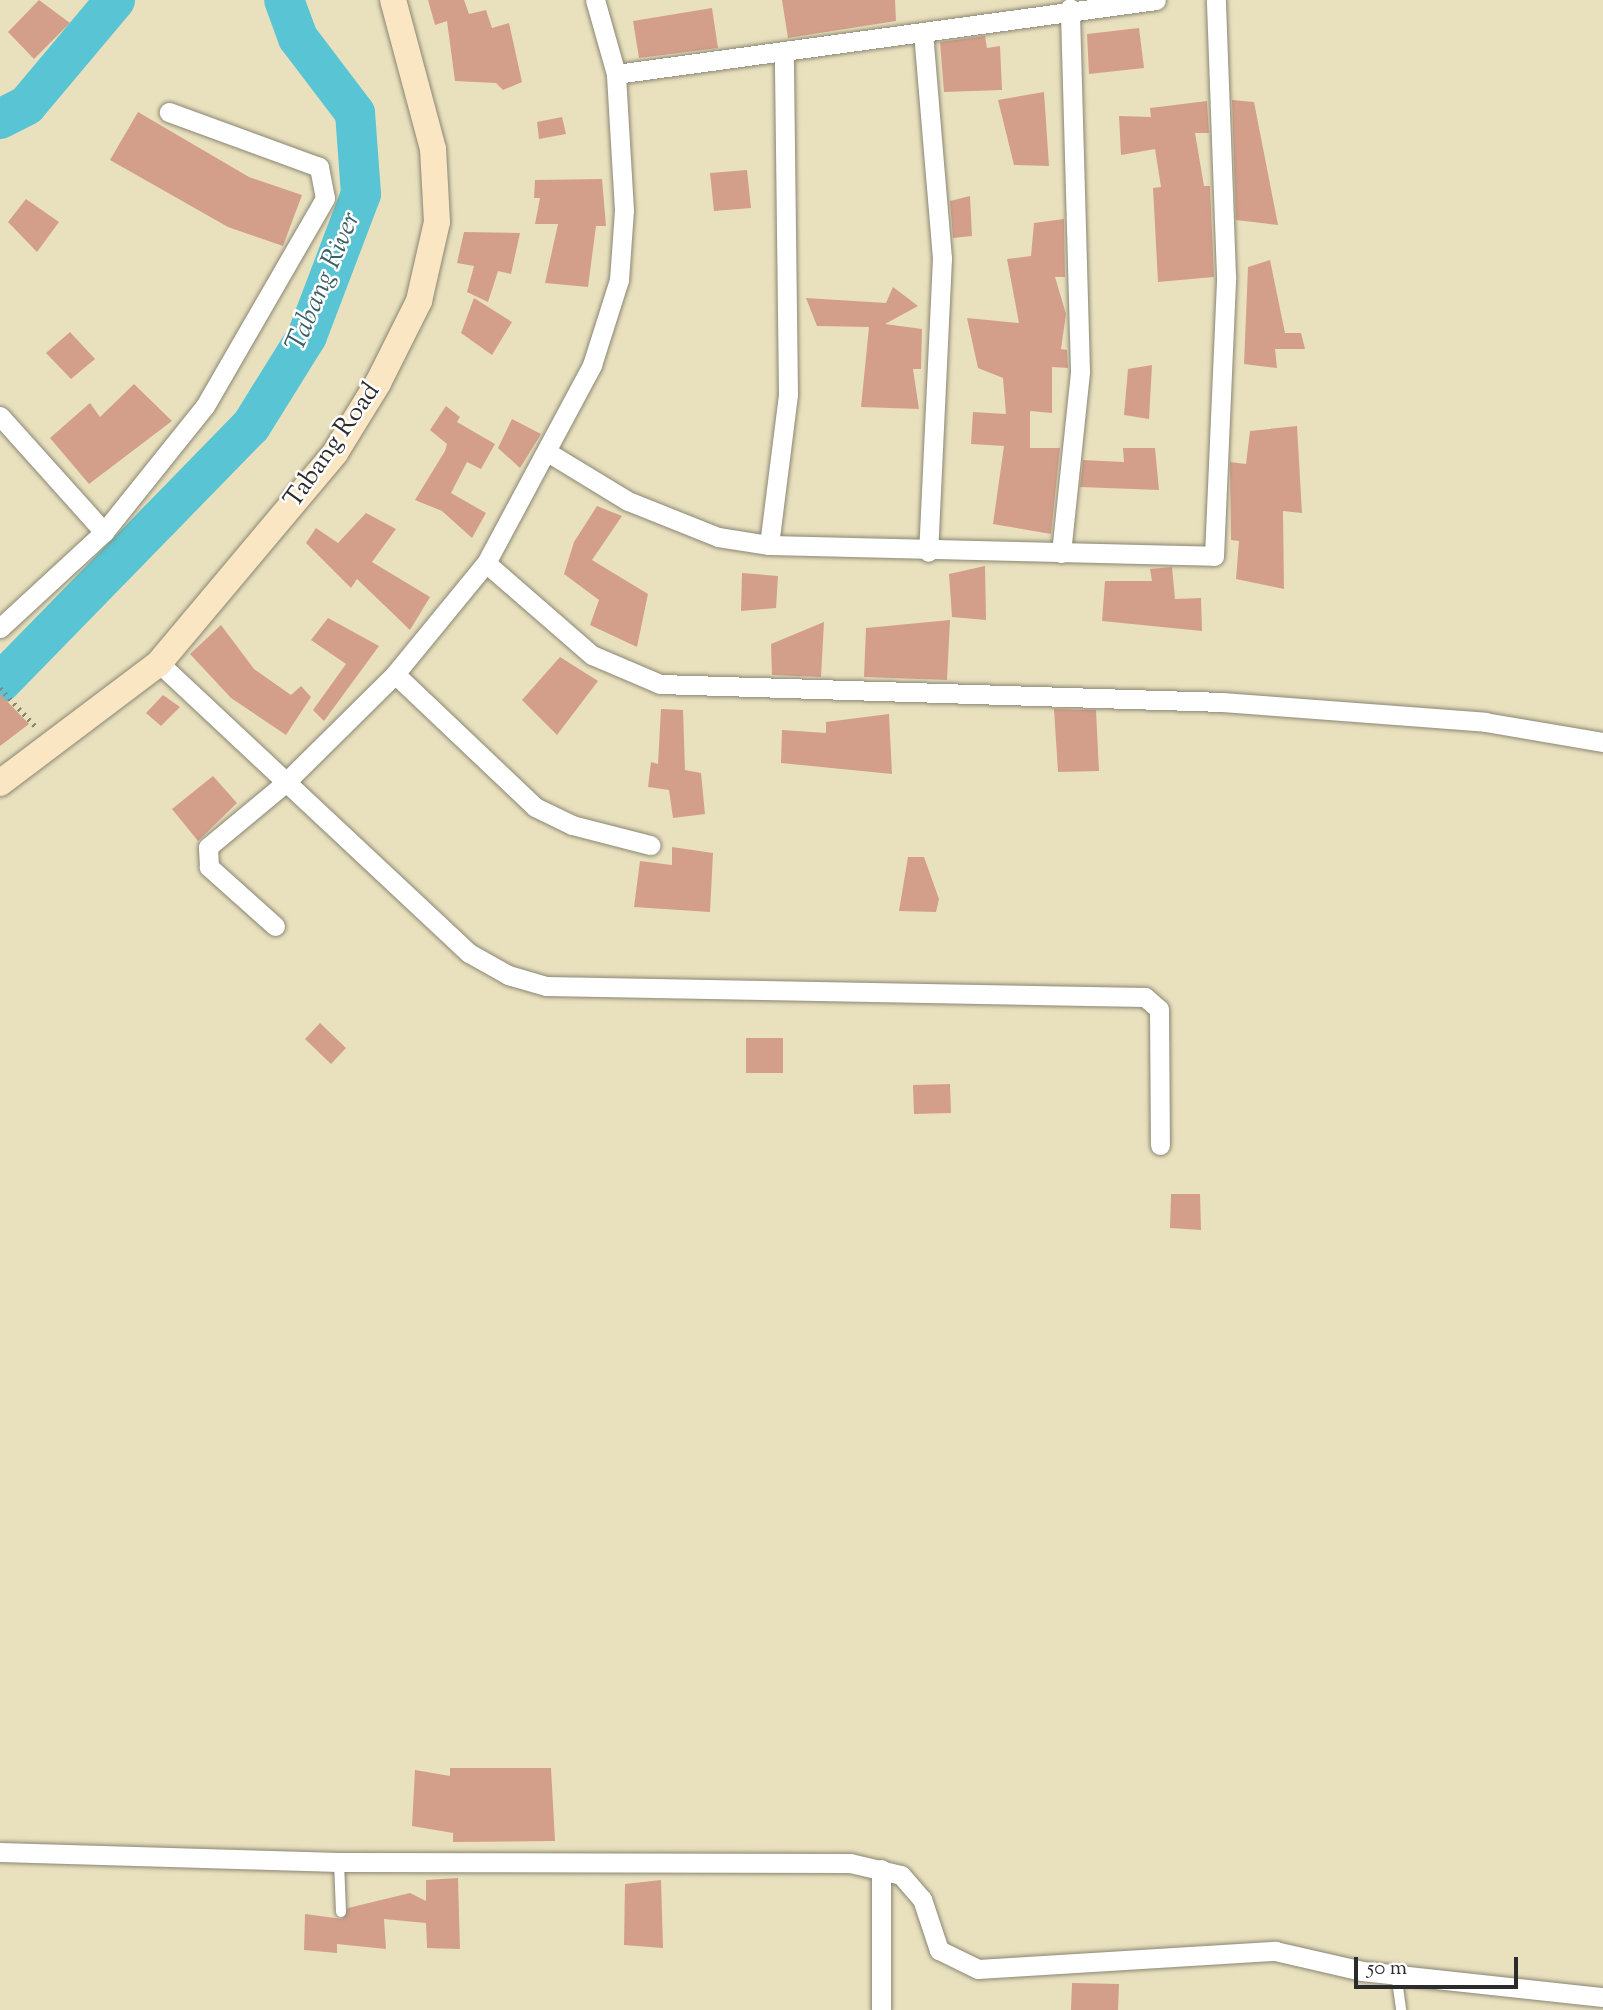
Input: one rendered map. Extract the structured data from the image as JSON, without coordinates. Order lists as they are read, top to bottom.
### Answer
{
  "streets": {
    "main road": ["Tabang Road"]
  },
  "water": ["Tabang River"],
  "scale_bar": "50 m"
}
